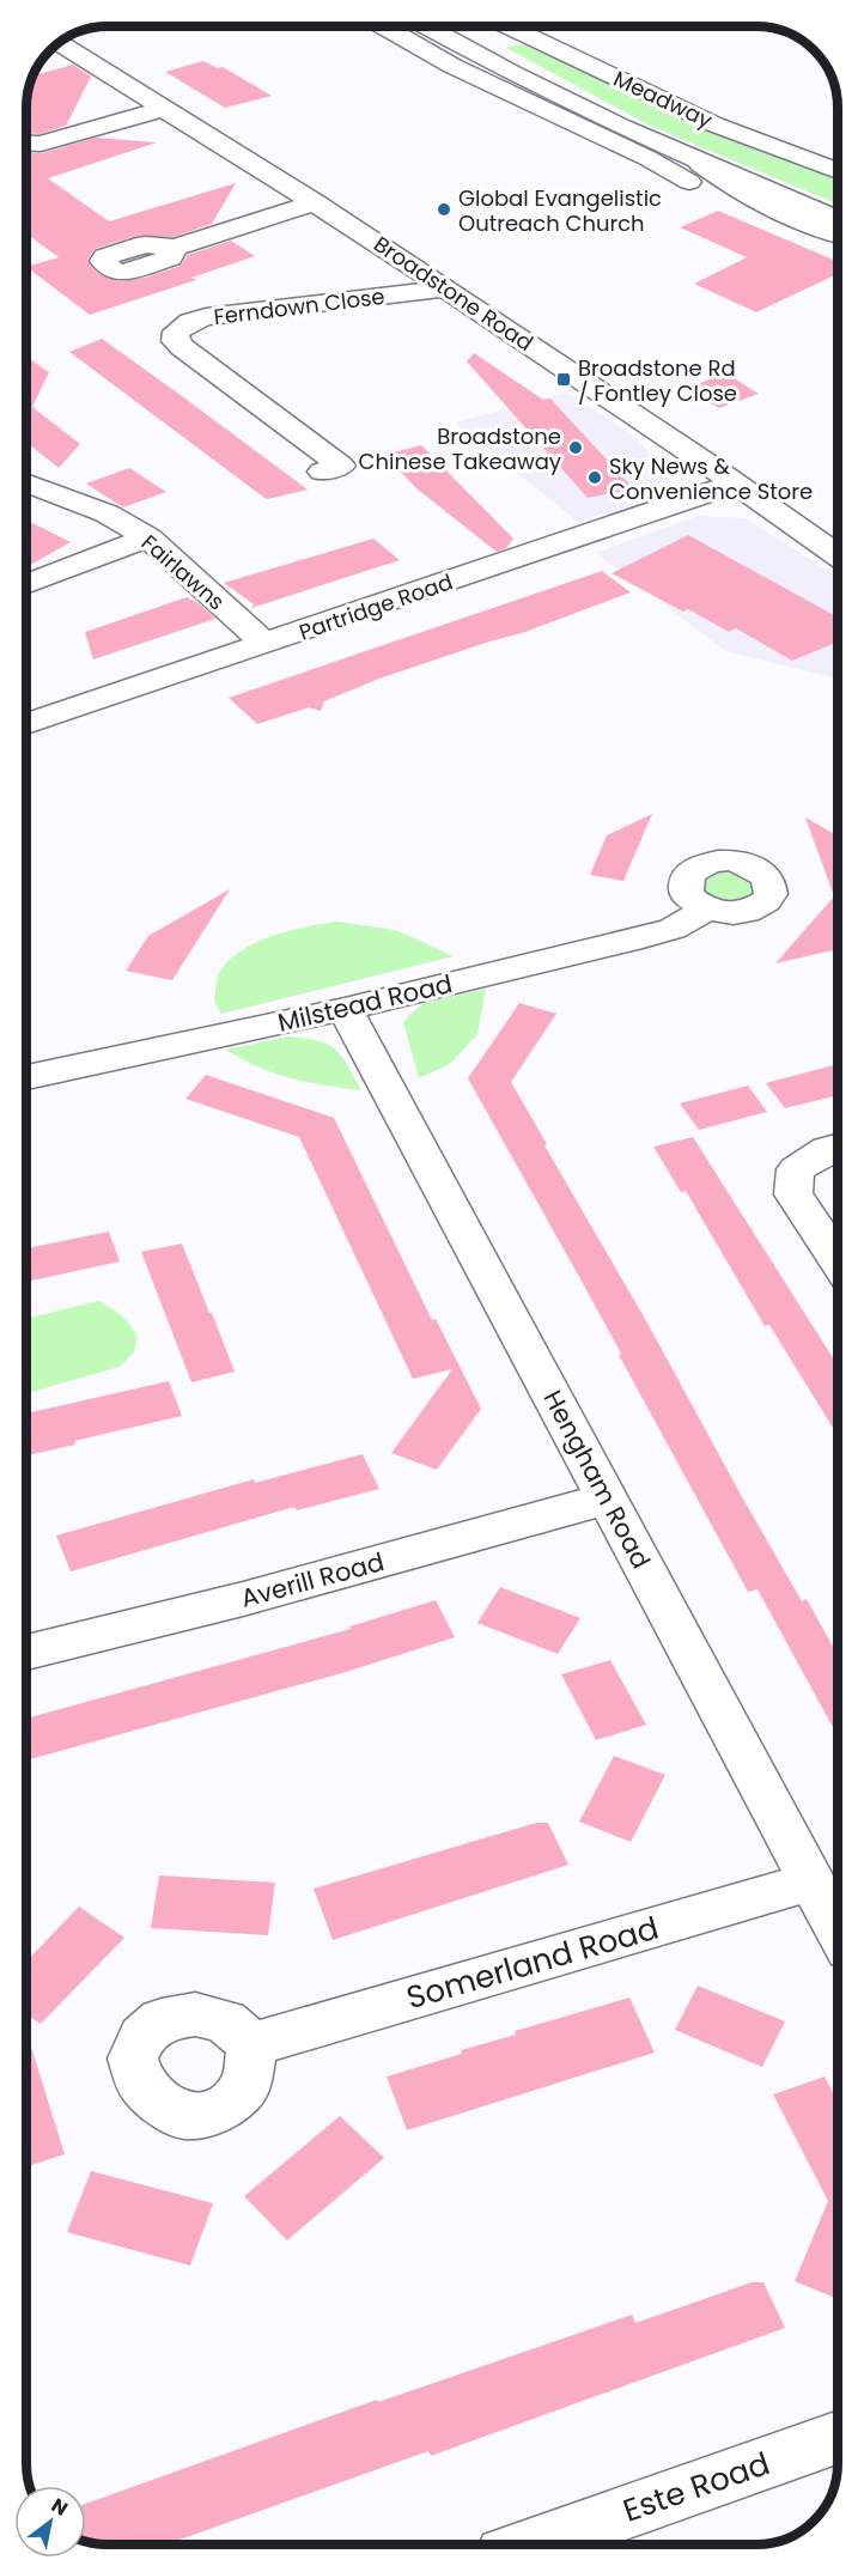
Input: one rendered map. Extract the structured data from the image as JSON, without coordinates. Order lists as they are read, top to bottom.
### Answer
{
  "streets": {
    "street": [
      "Meadway",
      "Broadstone Road",
      "Ferndown Close",
      "Fairlawns",
      "Partridge Road",
      "Milstead Road",
      "Hengham Road",
      "Averill Road",
      "Somerland Road",
      "Este Road"
    ]
  },
  "crossings": [
    ["Broadstone Road", "Ferndown Close"],
    ["Broadstone Road", "Partridge Road"],
    ["Fairlawns", "Partridge Road"],
    ["Milstead Road", "Hengham Road"],
    ["Hengham Road", "Averill Road"],
    ["Hengham Road", "Somerland Road"]
  ],
  "places": {
    "other": ["Global Evangelistic Outreach Church", "Broadstone Chinese Takeaway", "Sky News & Convenience Store"],
    "transit": ["Broadstone Rd / Fontley Close"]
  },
  "north": "top right"
}
